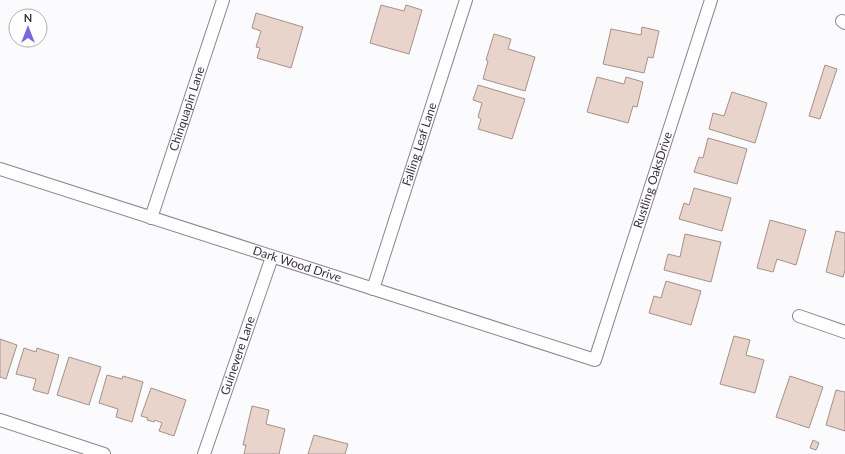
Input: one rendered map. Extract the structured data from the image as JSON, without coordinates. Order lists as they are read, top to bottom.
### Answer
{
  "streets": {
    "street": [
      "Chinquapin Lane",
      "Falling Leaf Lane",
      "Rustling OaksDrive",
      "Dark Wood Drive",
      "Guinevere Lane"
    ]
  },
  "crossings": [
    ["Chinquapin Lane", "Dark Wood Drive"],
    ["Falling Leaf Lane", "Dark Wood Drive"],
    ["Rustling OaksDrive", "Dark Wood Drive"],
    ["Dark Wood Drive", "Guinevere Lane"]
  ],
  "north": "top"
}
